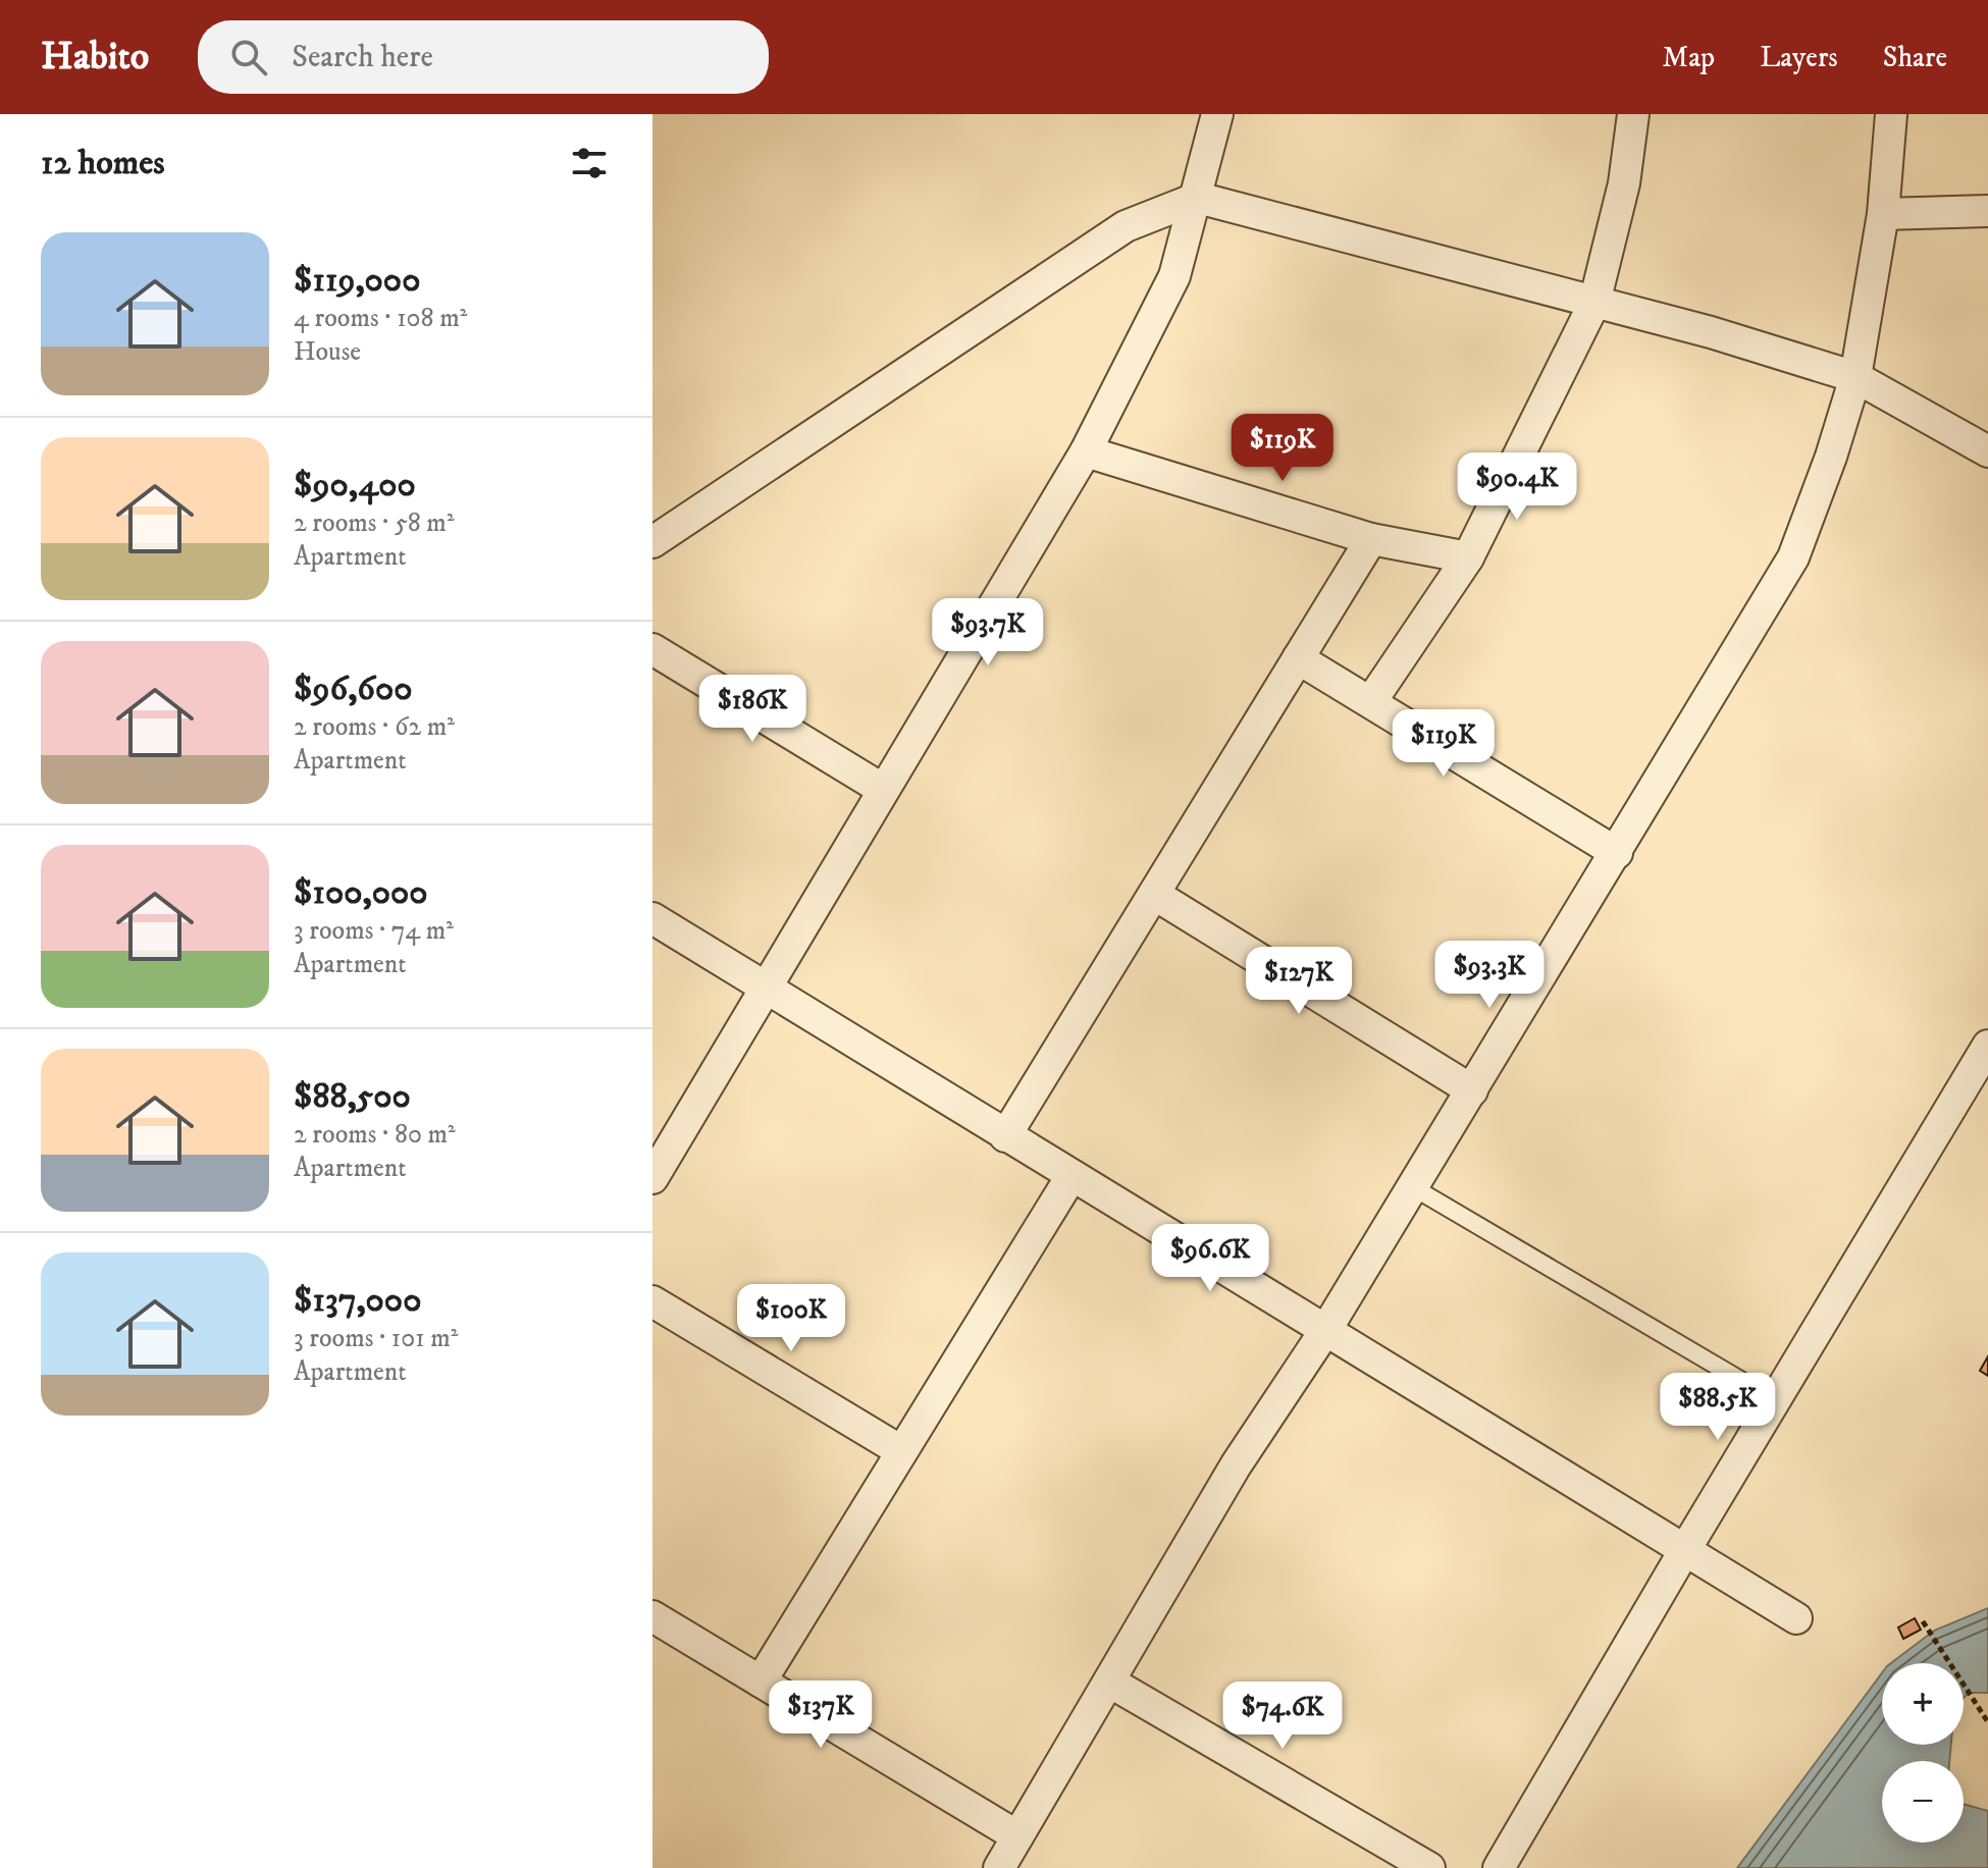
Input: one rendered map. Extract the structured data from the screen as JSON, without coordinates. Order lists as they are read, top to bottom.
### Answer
{
  "page": {
    "header": "Habito",
    "search": "Search here",
    "nav": ["Map", "Layers", "Share"],
    "heading": "12 homes",
    "list": [
      {
        "name": "$119,000",
        "note": "4 rooms · 108 m² · House"
      },
      {
        "name": "$90,400",
        "note": "2 rooms · 58 m² · Apartment"
      },
      {
        "name": "$96,600",
        "note": "2 rooms · 62 m² · Apartment"
      },
      {
        "name": "$100,000",
        "note": "3 rooms · 74 m² · Apartment"
      },
      {
        "name": "$88,500",
        "note": "2 rooms · 80 m² · Apartment"
      },
      {
        "name": "$137,000",
        "note": "3 rooms · 101 m² · Apartment"
      }
    ],
    "price": [
      "$119K",
      "$90.4K",
      "$93.7K",
      "$186K",
      "$119K",
      "$93.3K",
      "$127K",
      "$96.6K",
      "$100K",
      "$88.5K",
      "$137K",
      "$74.6K"
    ],
    "map_buttons": ["+", "−"]
  }
}
